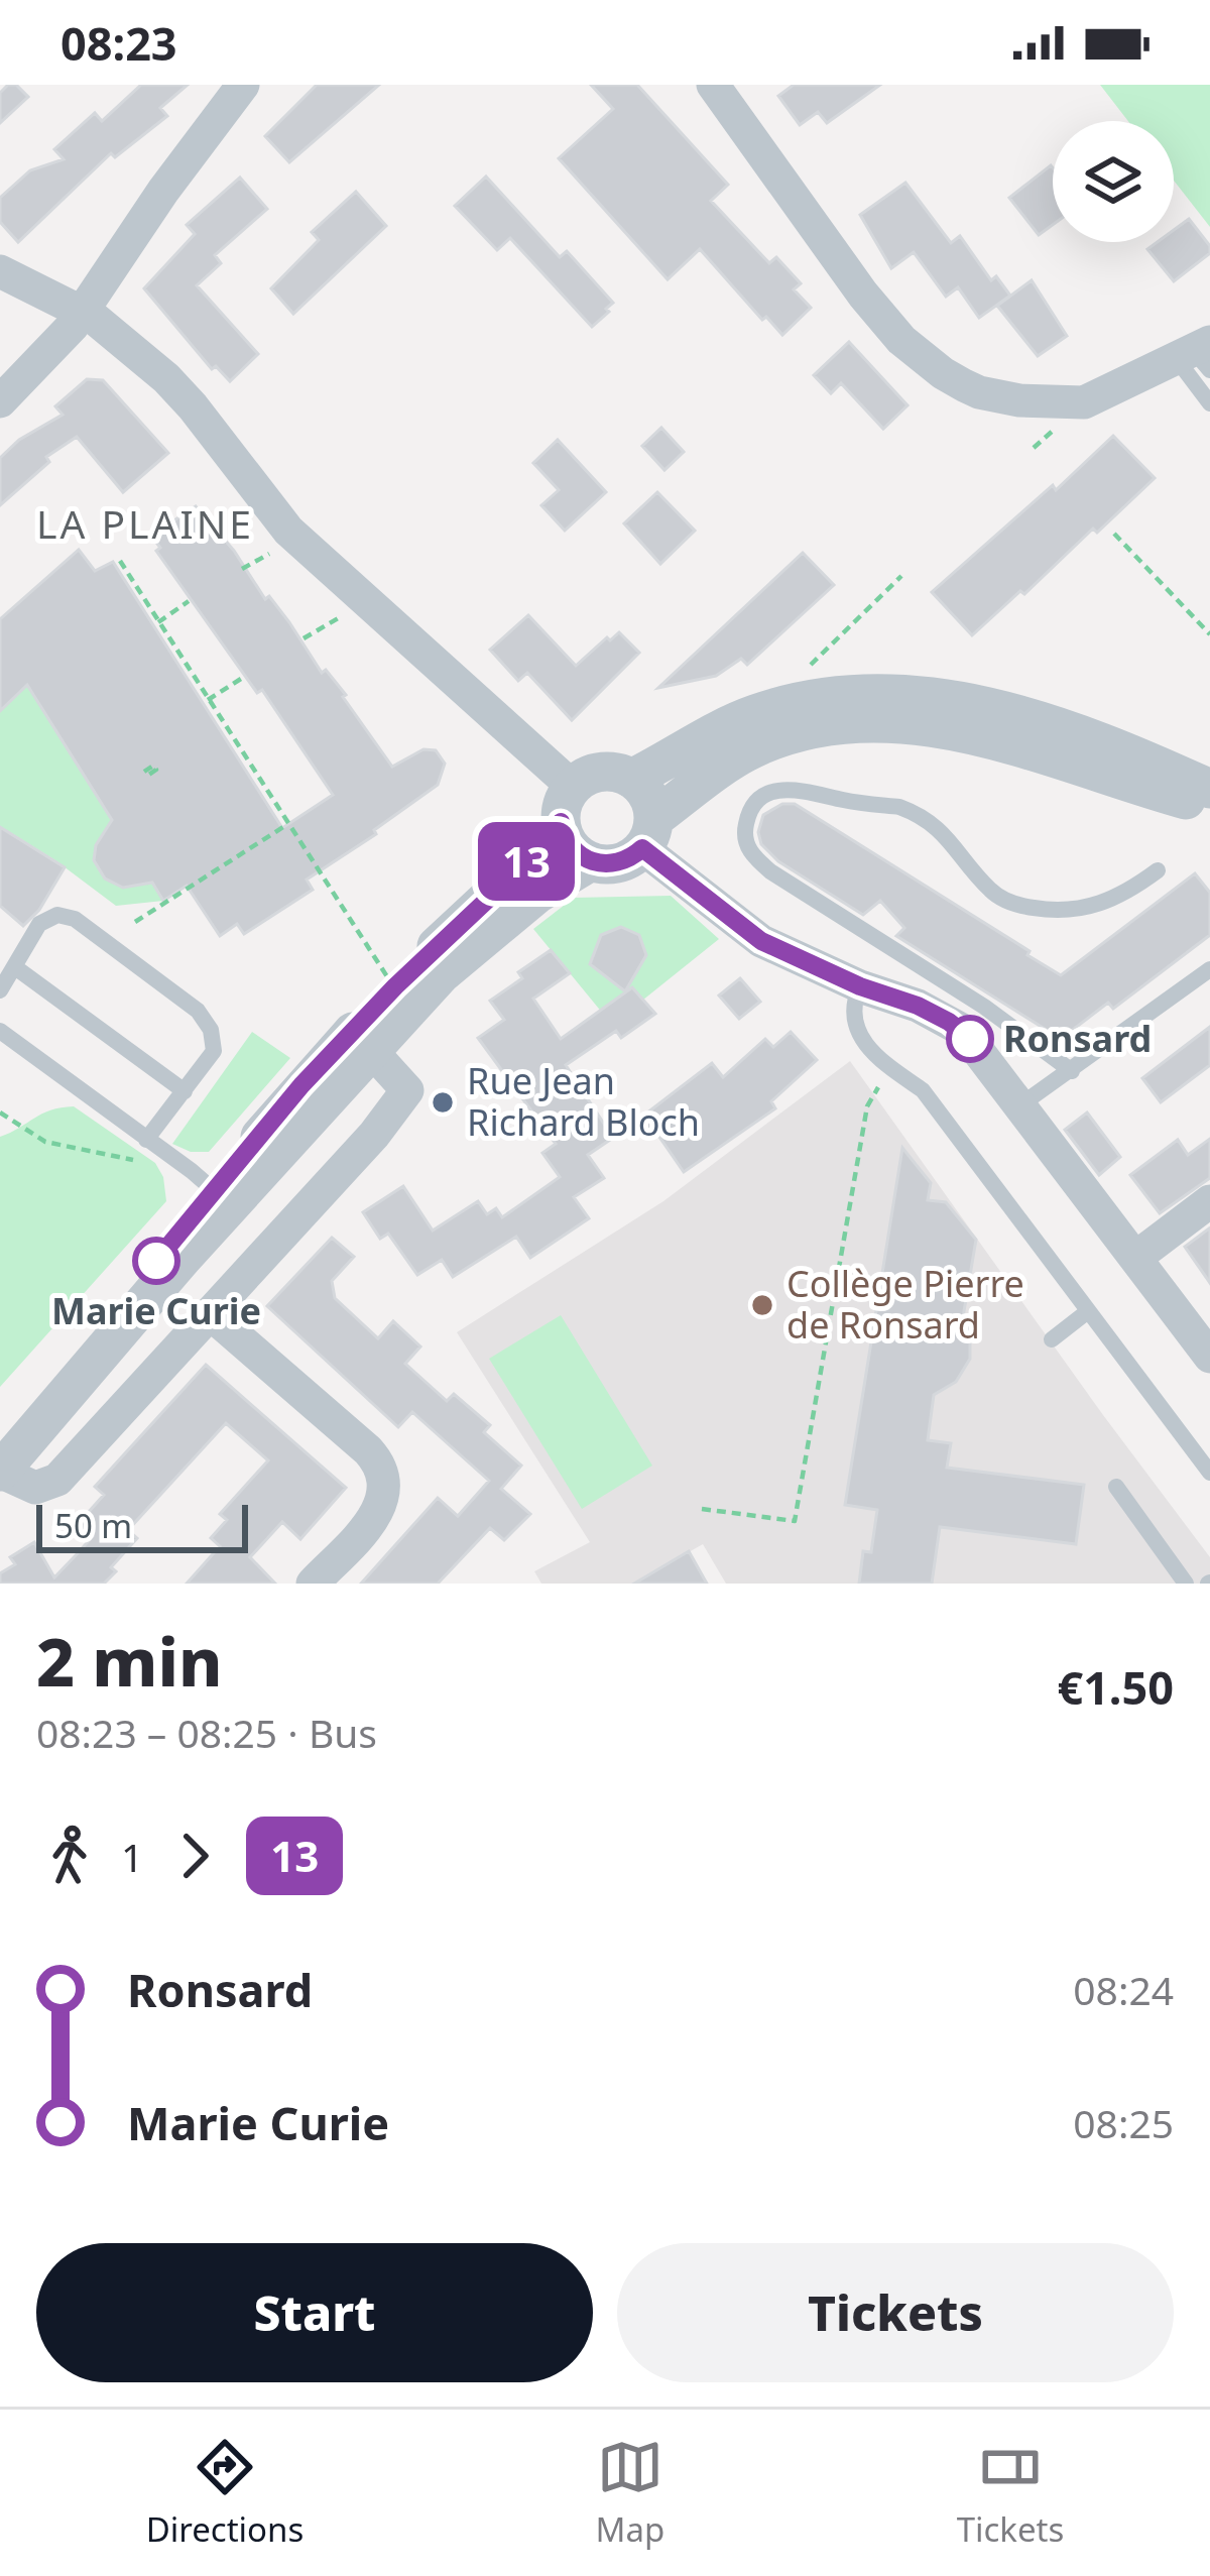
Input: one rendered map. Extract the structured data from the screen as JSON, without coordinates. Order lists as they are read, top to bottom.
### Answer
{
  "districts": ["LA PLAINE"],
  "places": [
    "Ronsard",
    "Rue Jean Richard Bloch",
    "Marie Curie",
    "Collège Pierre de Ronsard"
  ],
  "lines": ["bus line 13"],
  "scale_bar": "50 m",
  "page": {
    "status": "08:23",
    "on_map": "13",
    "scale": "50 m",
    "heading": ["2 min", "08:23 – 08:25 · Bus", "€1.50"],
    "legs": ["1", "13"],
    "list": [
      {
        "name": "Ronsard",
        "value": "08:24"
      },
      {
        "name": "Marie Curie",
        "value": "08:25"
      }
    ],
    "buttons": ["Start", "Tickets"],
    "tabs": ["Directions", "Map", "Tickets"]
  }
}
